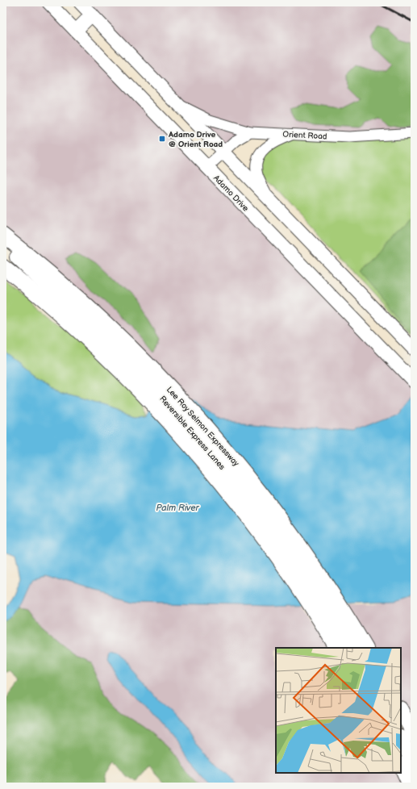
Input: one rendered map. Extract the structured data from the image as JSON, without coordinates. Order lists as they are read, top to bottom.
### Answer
{
  "streets": {
    "highway": ["Lee Roy Selmon Expressway", "Reversible Express Lanes"],
    "main road": ["Adamo Drive"],
    "street": ["Orient Road"]
  },
  "crossings": [
    ["Lee Roy Selmon Expressway", "Reversible Express Lanes"]
  ],
  "water": ["Palm River"],
  "places": {
    "transit": ["Adamo Drive @ Orient Road"]
  }
}
